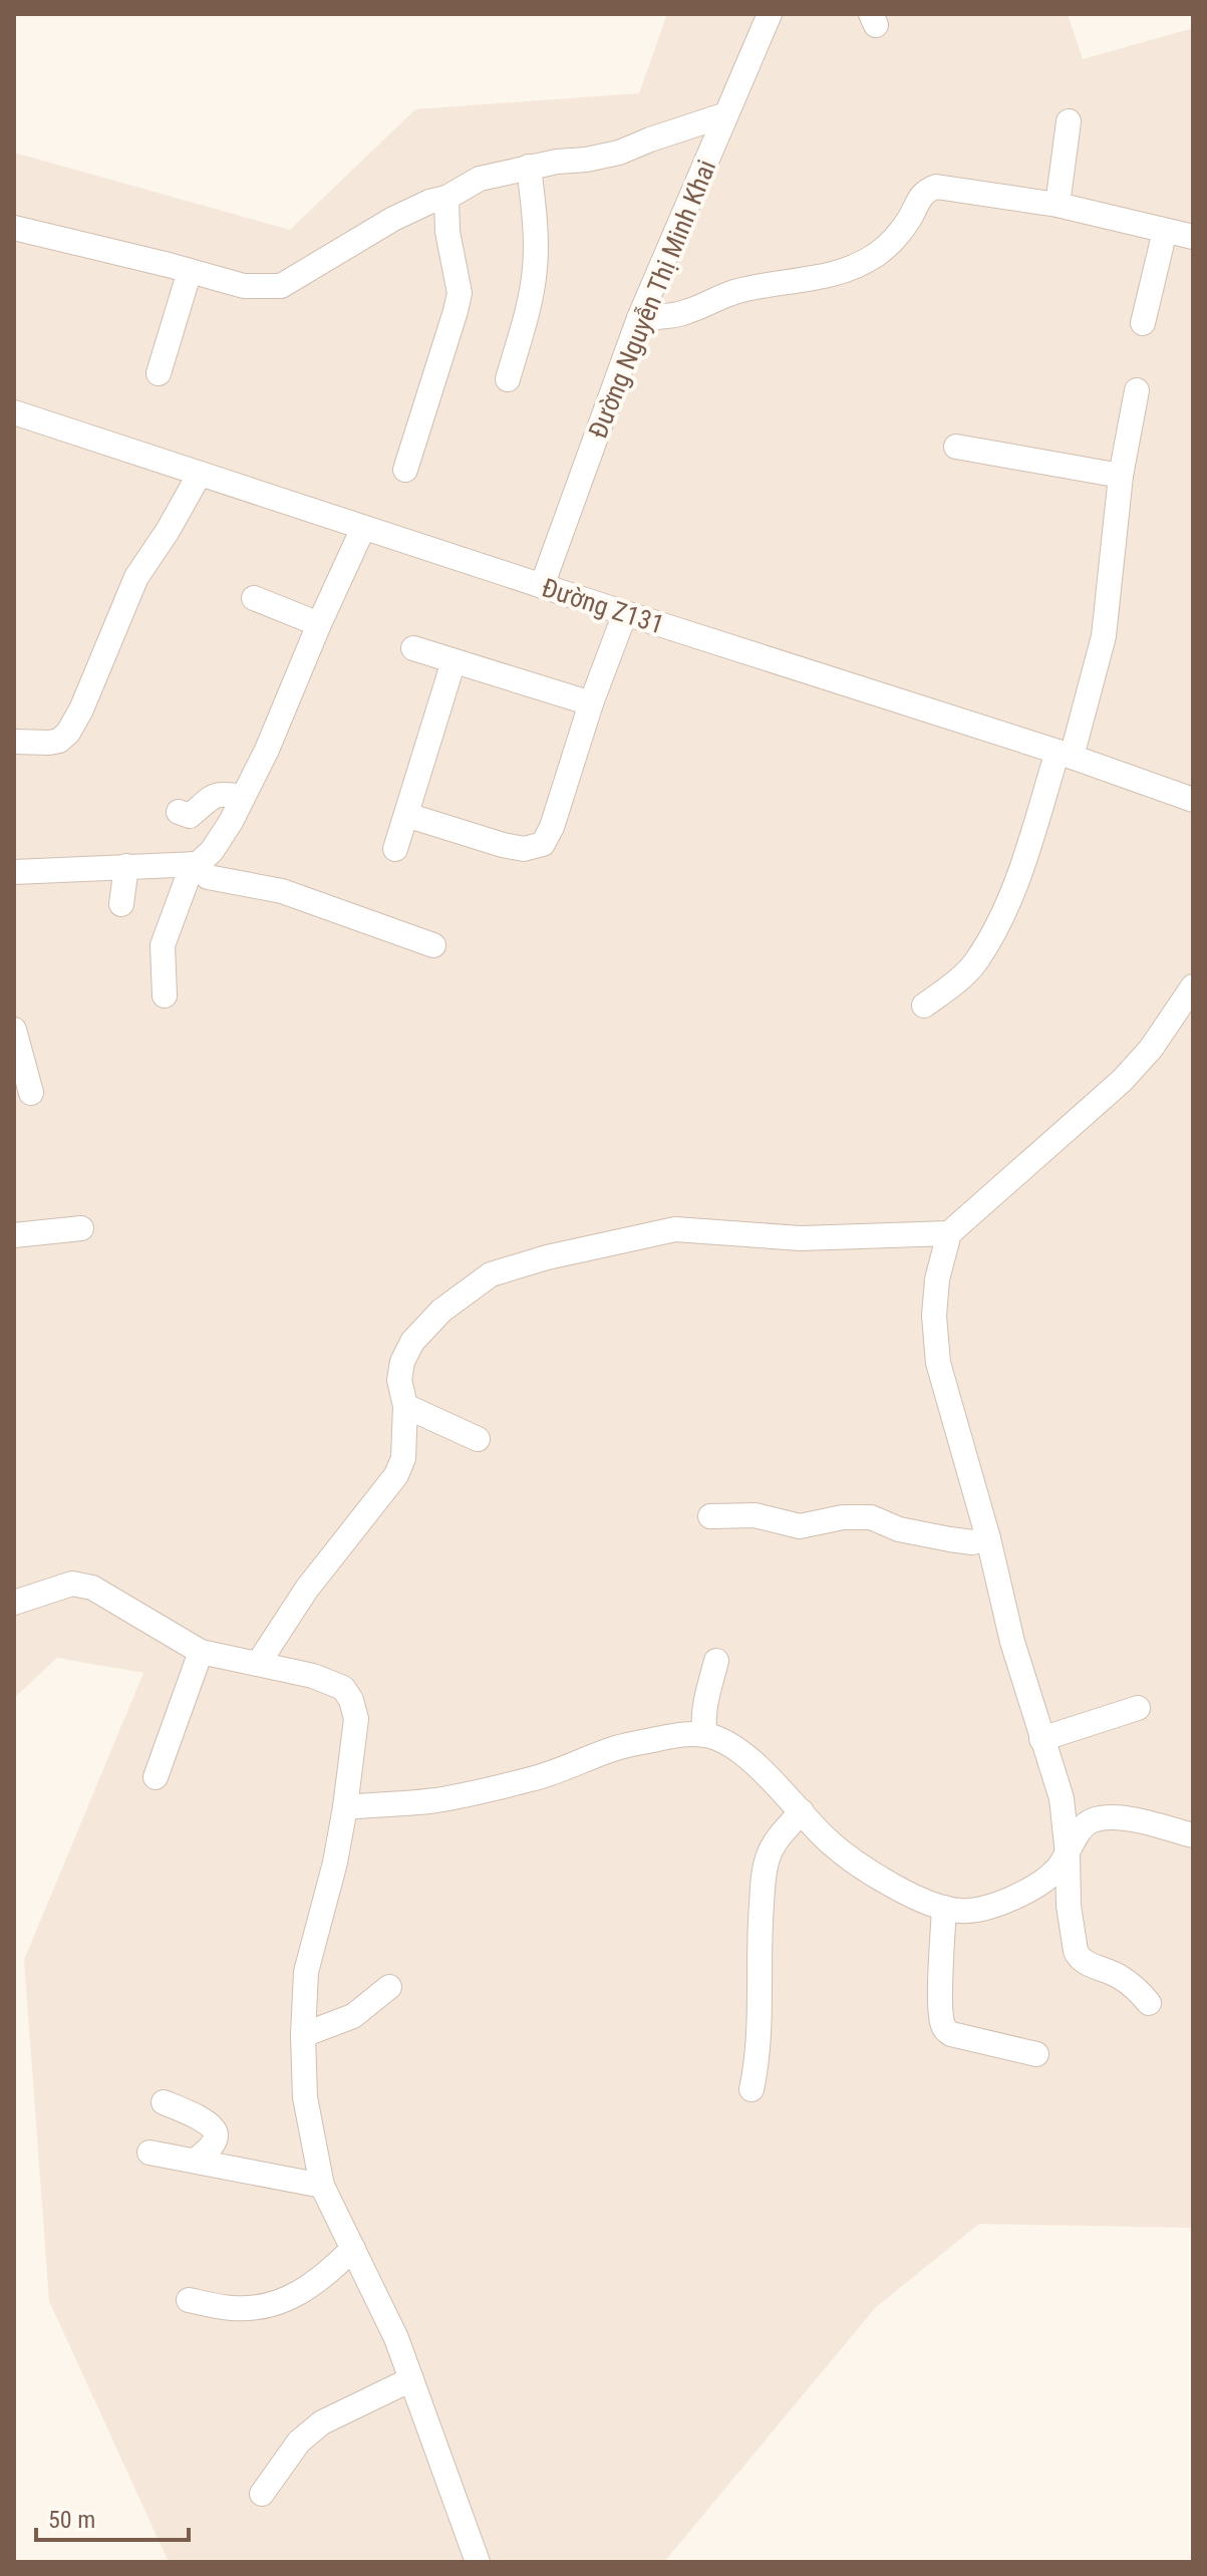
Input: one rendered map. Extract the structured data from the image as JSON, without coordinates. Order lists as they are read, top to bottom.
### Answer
{
  "streets": {
    "street": ["Đường Nguyễn Thị Minh Khai", "Đường Z131"]
  },
  "crossings": [
    ["Đường Nguyễn Thị Minh Khai", "Đường Z131"]
  ],
  "scale_bar": "50 m"
}
